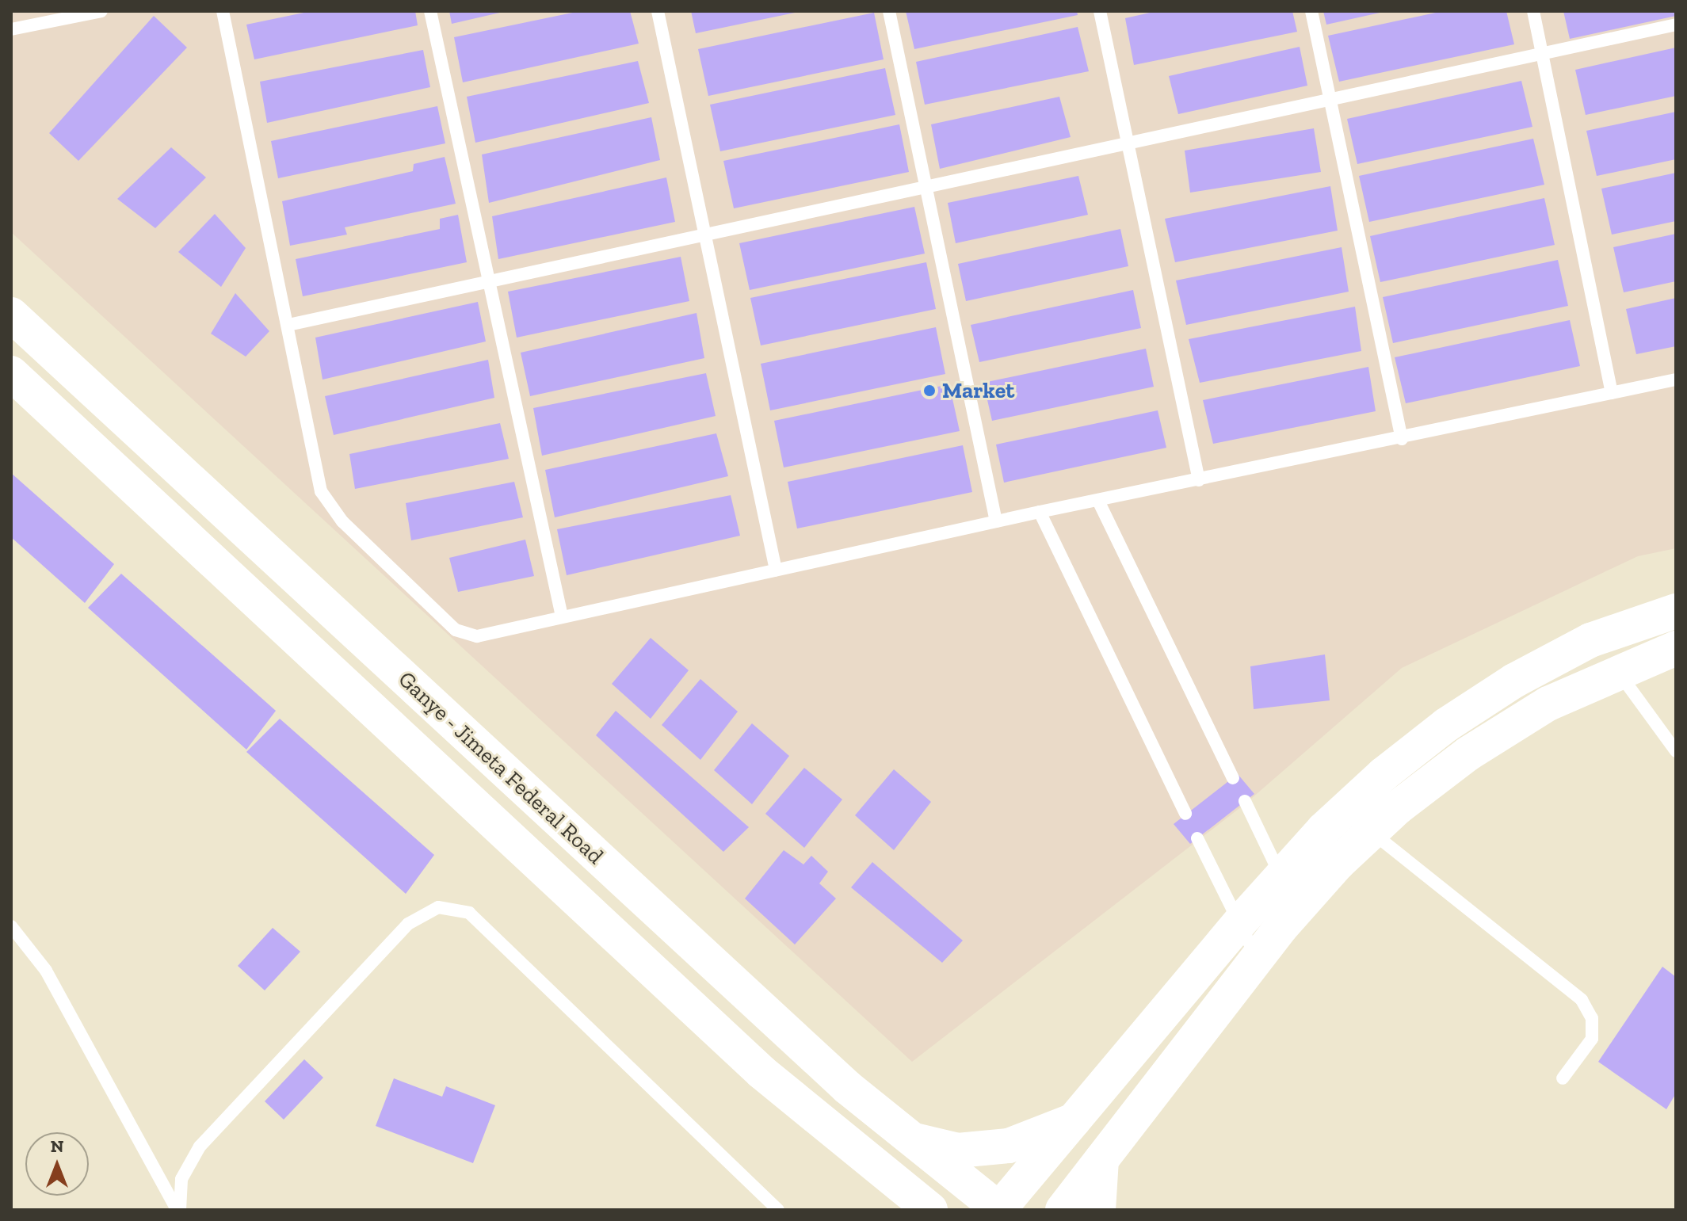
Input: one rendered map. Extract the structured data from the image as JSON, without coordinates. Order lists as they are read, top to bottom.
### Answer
{
  "streets": {
    "main road": ["Ganye - Jimeta Federal Road"]
  },
  "places": ["Market"],
  "north": "top"
}
